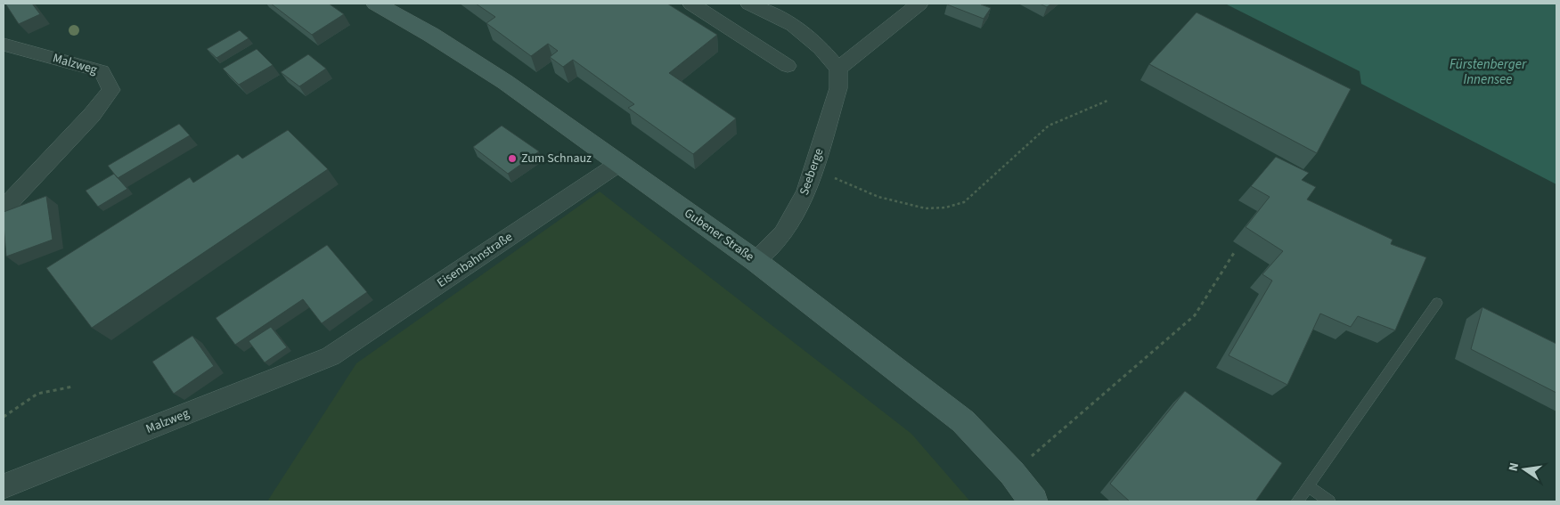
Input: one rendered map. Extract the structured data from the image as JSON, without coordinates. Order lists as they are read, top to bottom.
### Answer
{
  "streets": {
    "main road": ["Gubener Straße"],
    "street": ["Malzweg", "Seeberge", "Eisenbahnstraße"]
  },
  "crossings": [
    ["Malzweg", "Eisenbahnstraße"],
    ["Seeberge", "Gubener Straße"],
    ["Gubener Straße", "Eisenbahnstraße"]
  ],
  "water": ["Fürstenberger Innensee"],
  "places": ["Zum Schnauz"],
  "north": "left"
}
